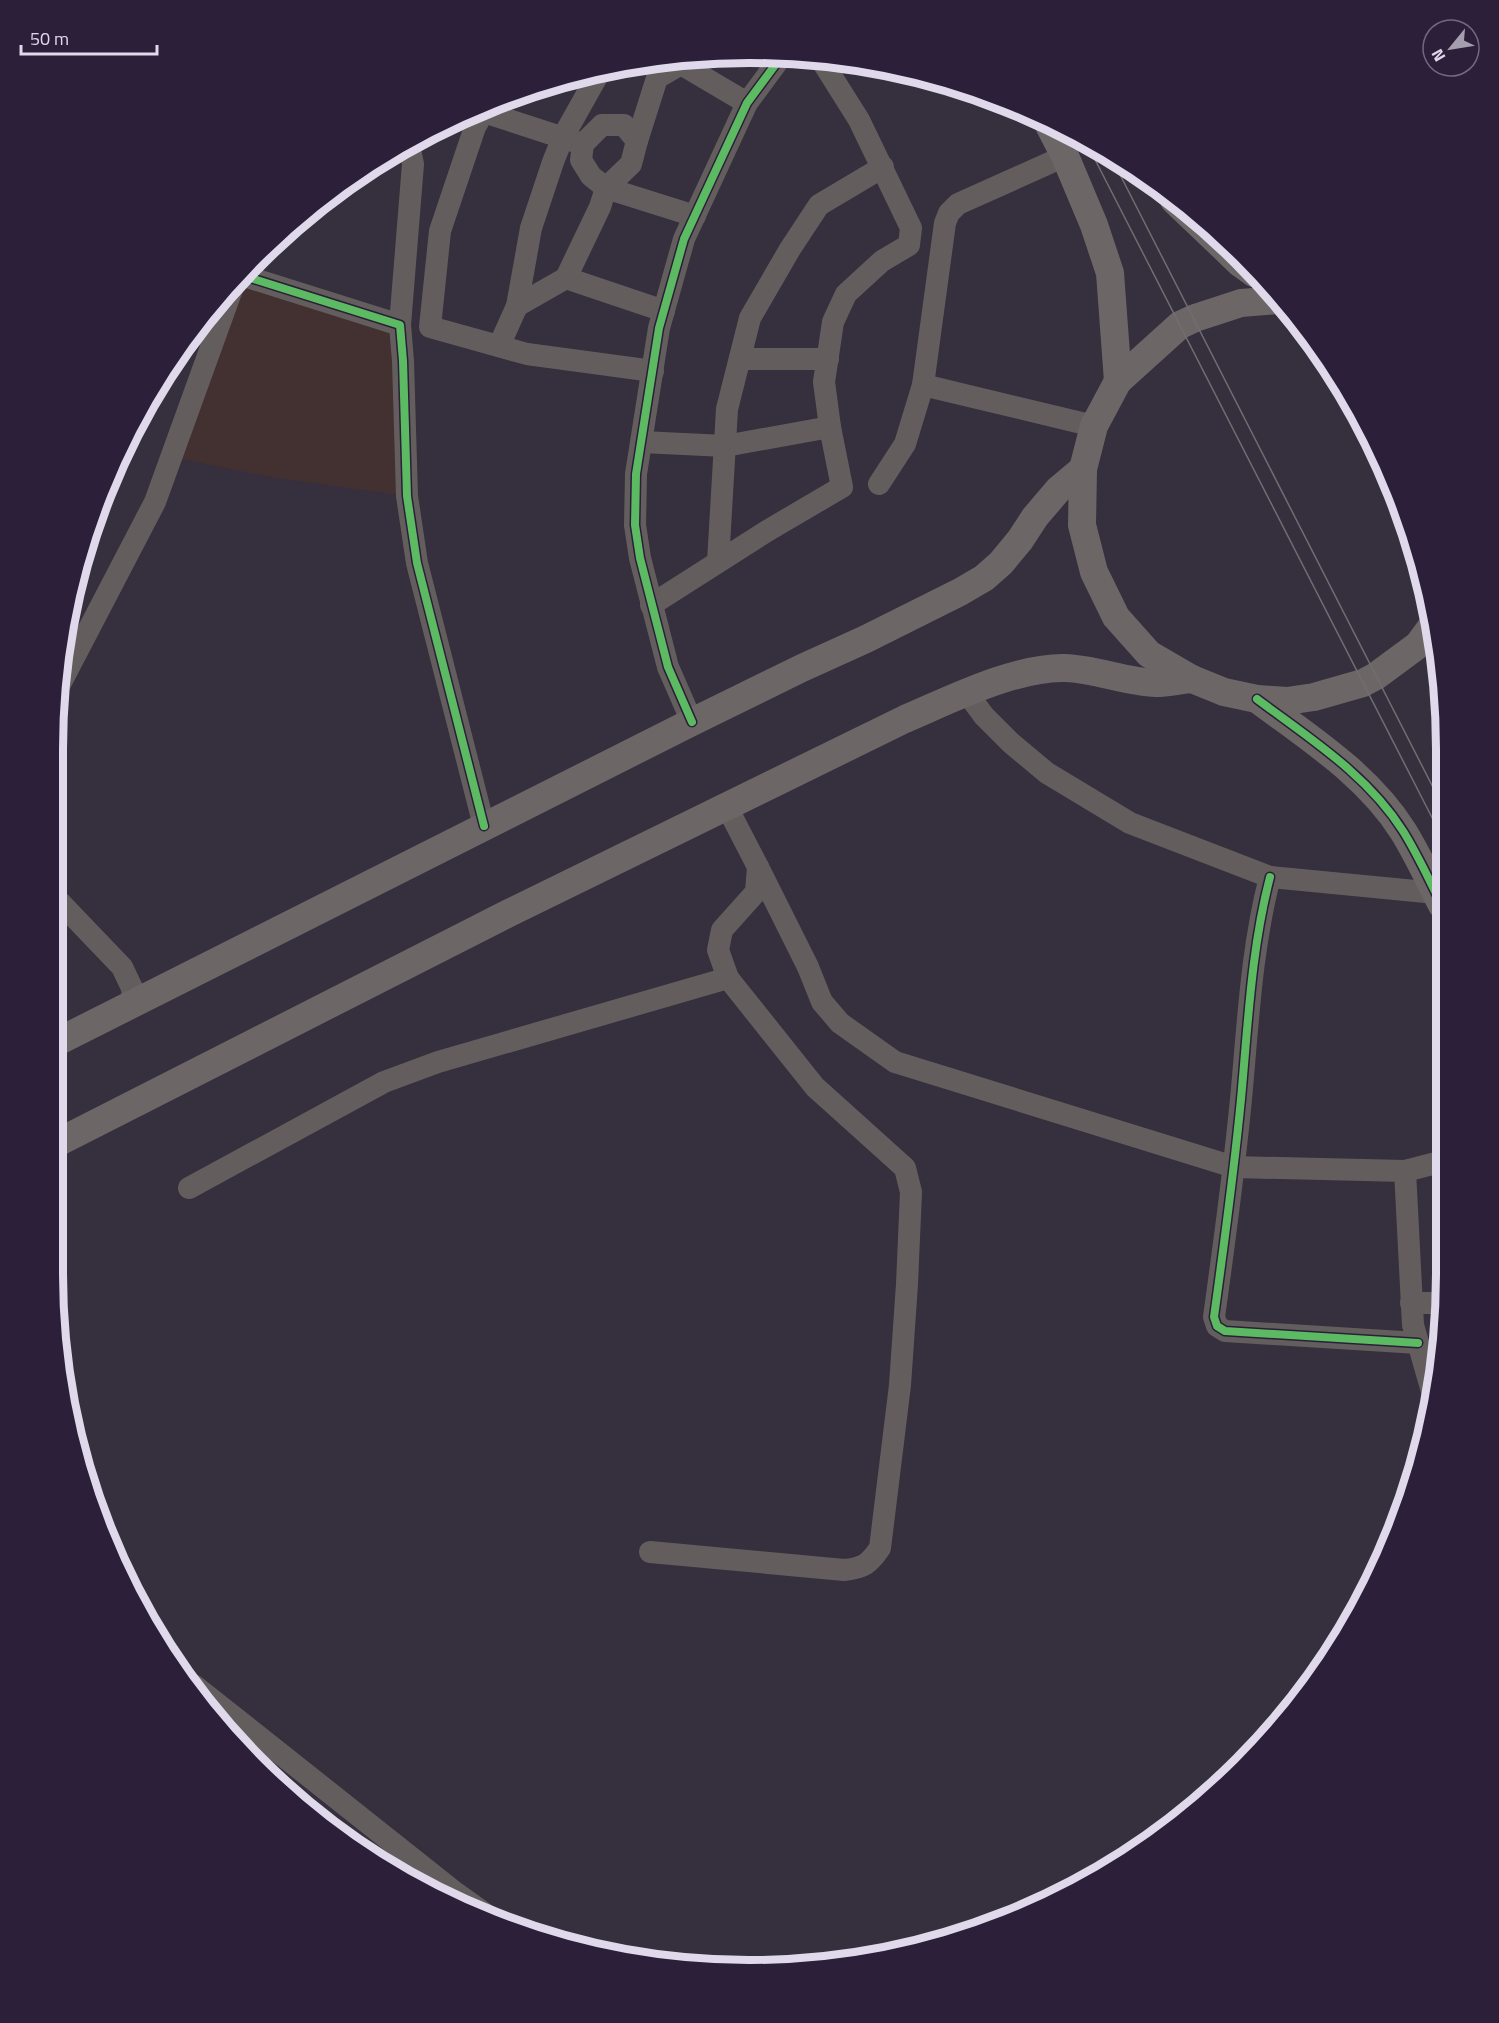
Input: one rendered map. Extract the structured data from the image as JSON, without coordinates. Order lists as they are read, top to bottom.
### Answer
{
  "scale_bar": "50 m",
  "north": "bottom left"
}
